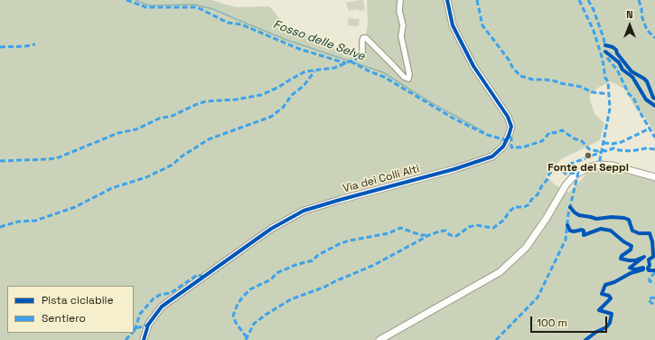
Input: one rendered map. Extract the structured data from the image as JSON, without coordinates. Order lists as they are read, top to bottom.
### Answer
{
  "streets": {
    "street": ["Via dei Colli Alti"]
  },
  "water": ["Fosso delle Selve"],
  "places": ["Fonte dei Seppi"],
  "legend": ["Pista ciclabile", "Sentiero"],
  "scale_bar": "100 m",
  "north": "top"
}
